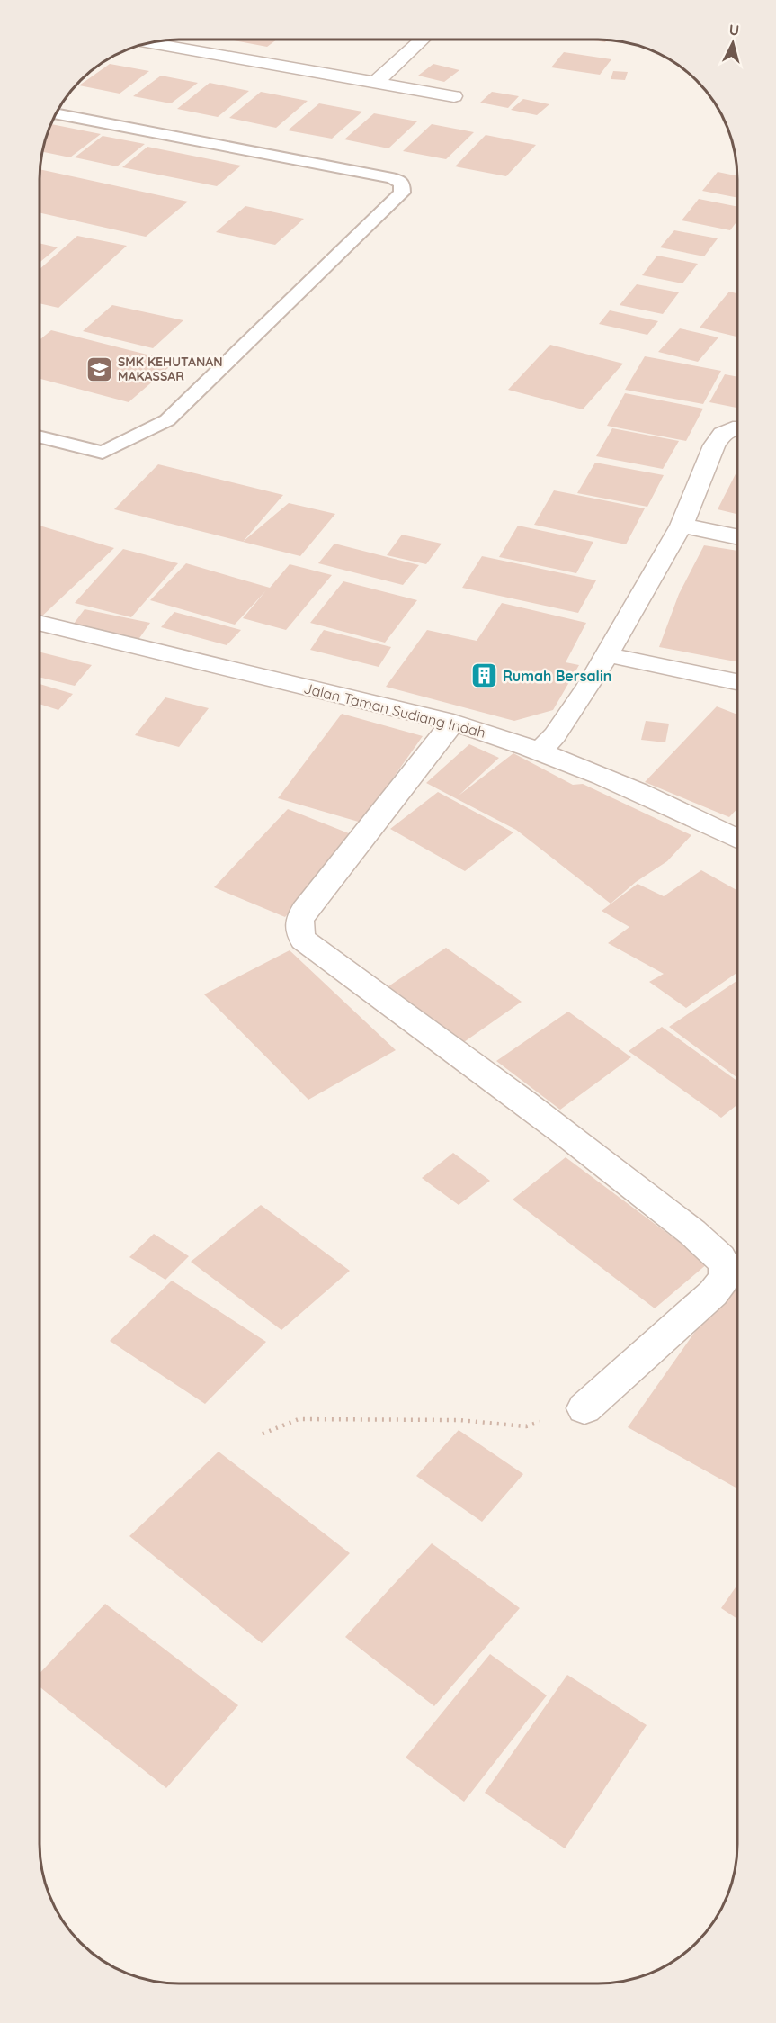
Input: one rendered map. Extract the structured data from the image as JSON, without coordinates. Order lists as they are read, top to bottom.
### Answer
{
  "streets": {
    "street": ["Jalan Taman Sudiang Indah"]
  },
  "places": {
    "school or university": ["SMK KEHUTANAN MAKASSAR"],
    "building": ["Rumah Bersalin"]
  },
  "north": "top"
}
